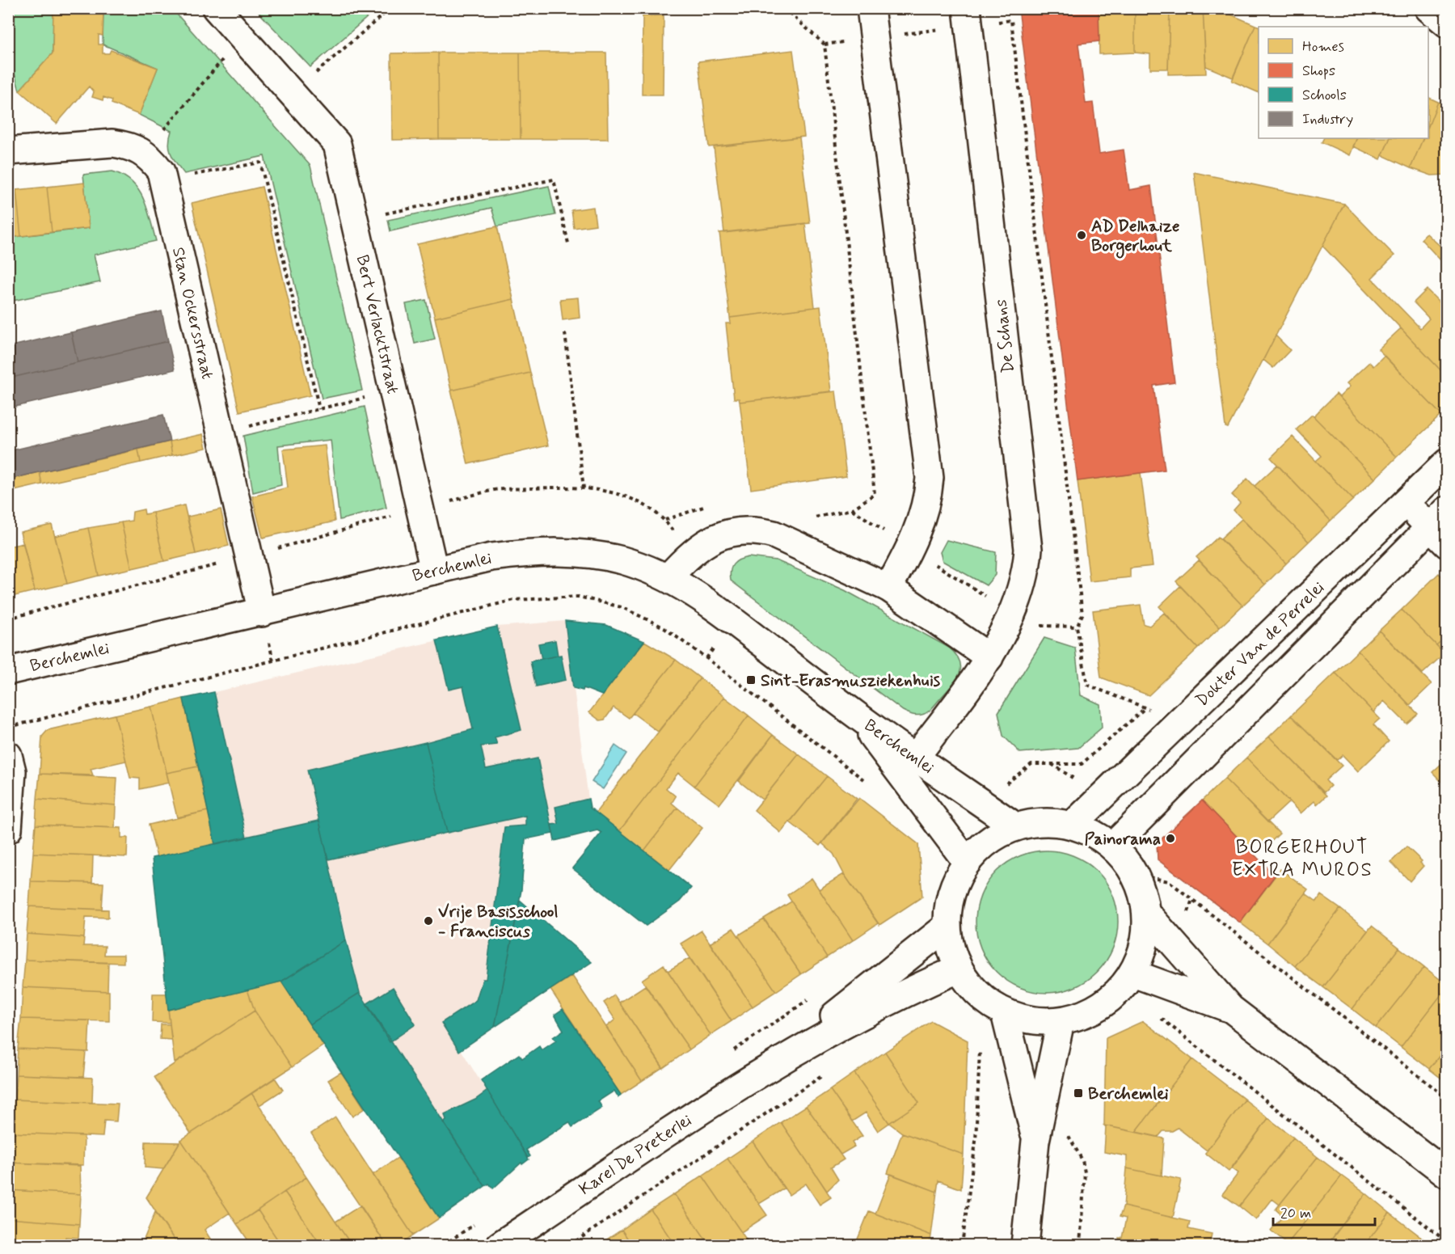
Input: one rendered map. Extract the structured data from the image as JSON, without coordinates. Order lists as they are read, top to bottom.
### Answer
{
  "streets": {
    "street": [
      "Stan Ockersstraat",
      "Bert Verlacktstraat",
      "De Schans",
      "Berchemlei",
      "Dokter Van de Perrelei",
      "Karel De Preterlei"
    ]
  },
  "crossings": [
    ["Stan Ockersstraat", "Berchemlei"],
    ["Bert Verlacktstraat", "Berchemlei"],
    ["De Schans", "Berchemlei"]
  ],
  "districts": ["BORGERHOUT EXTRA MUROS"],
  "places": {
    "other": ["AD Delhaize Borgerhout", "Painorama", "Vrije Basisschool - Franciscus"],
    "transit": ["Sint-Erasmusziekenhuis", "Berchemlei"]
  },
  "legend": [
    "Homes",
    "Shops",
    "Schools",
    "Industry"
  ],
  "scale_bar": "20 m"
}
